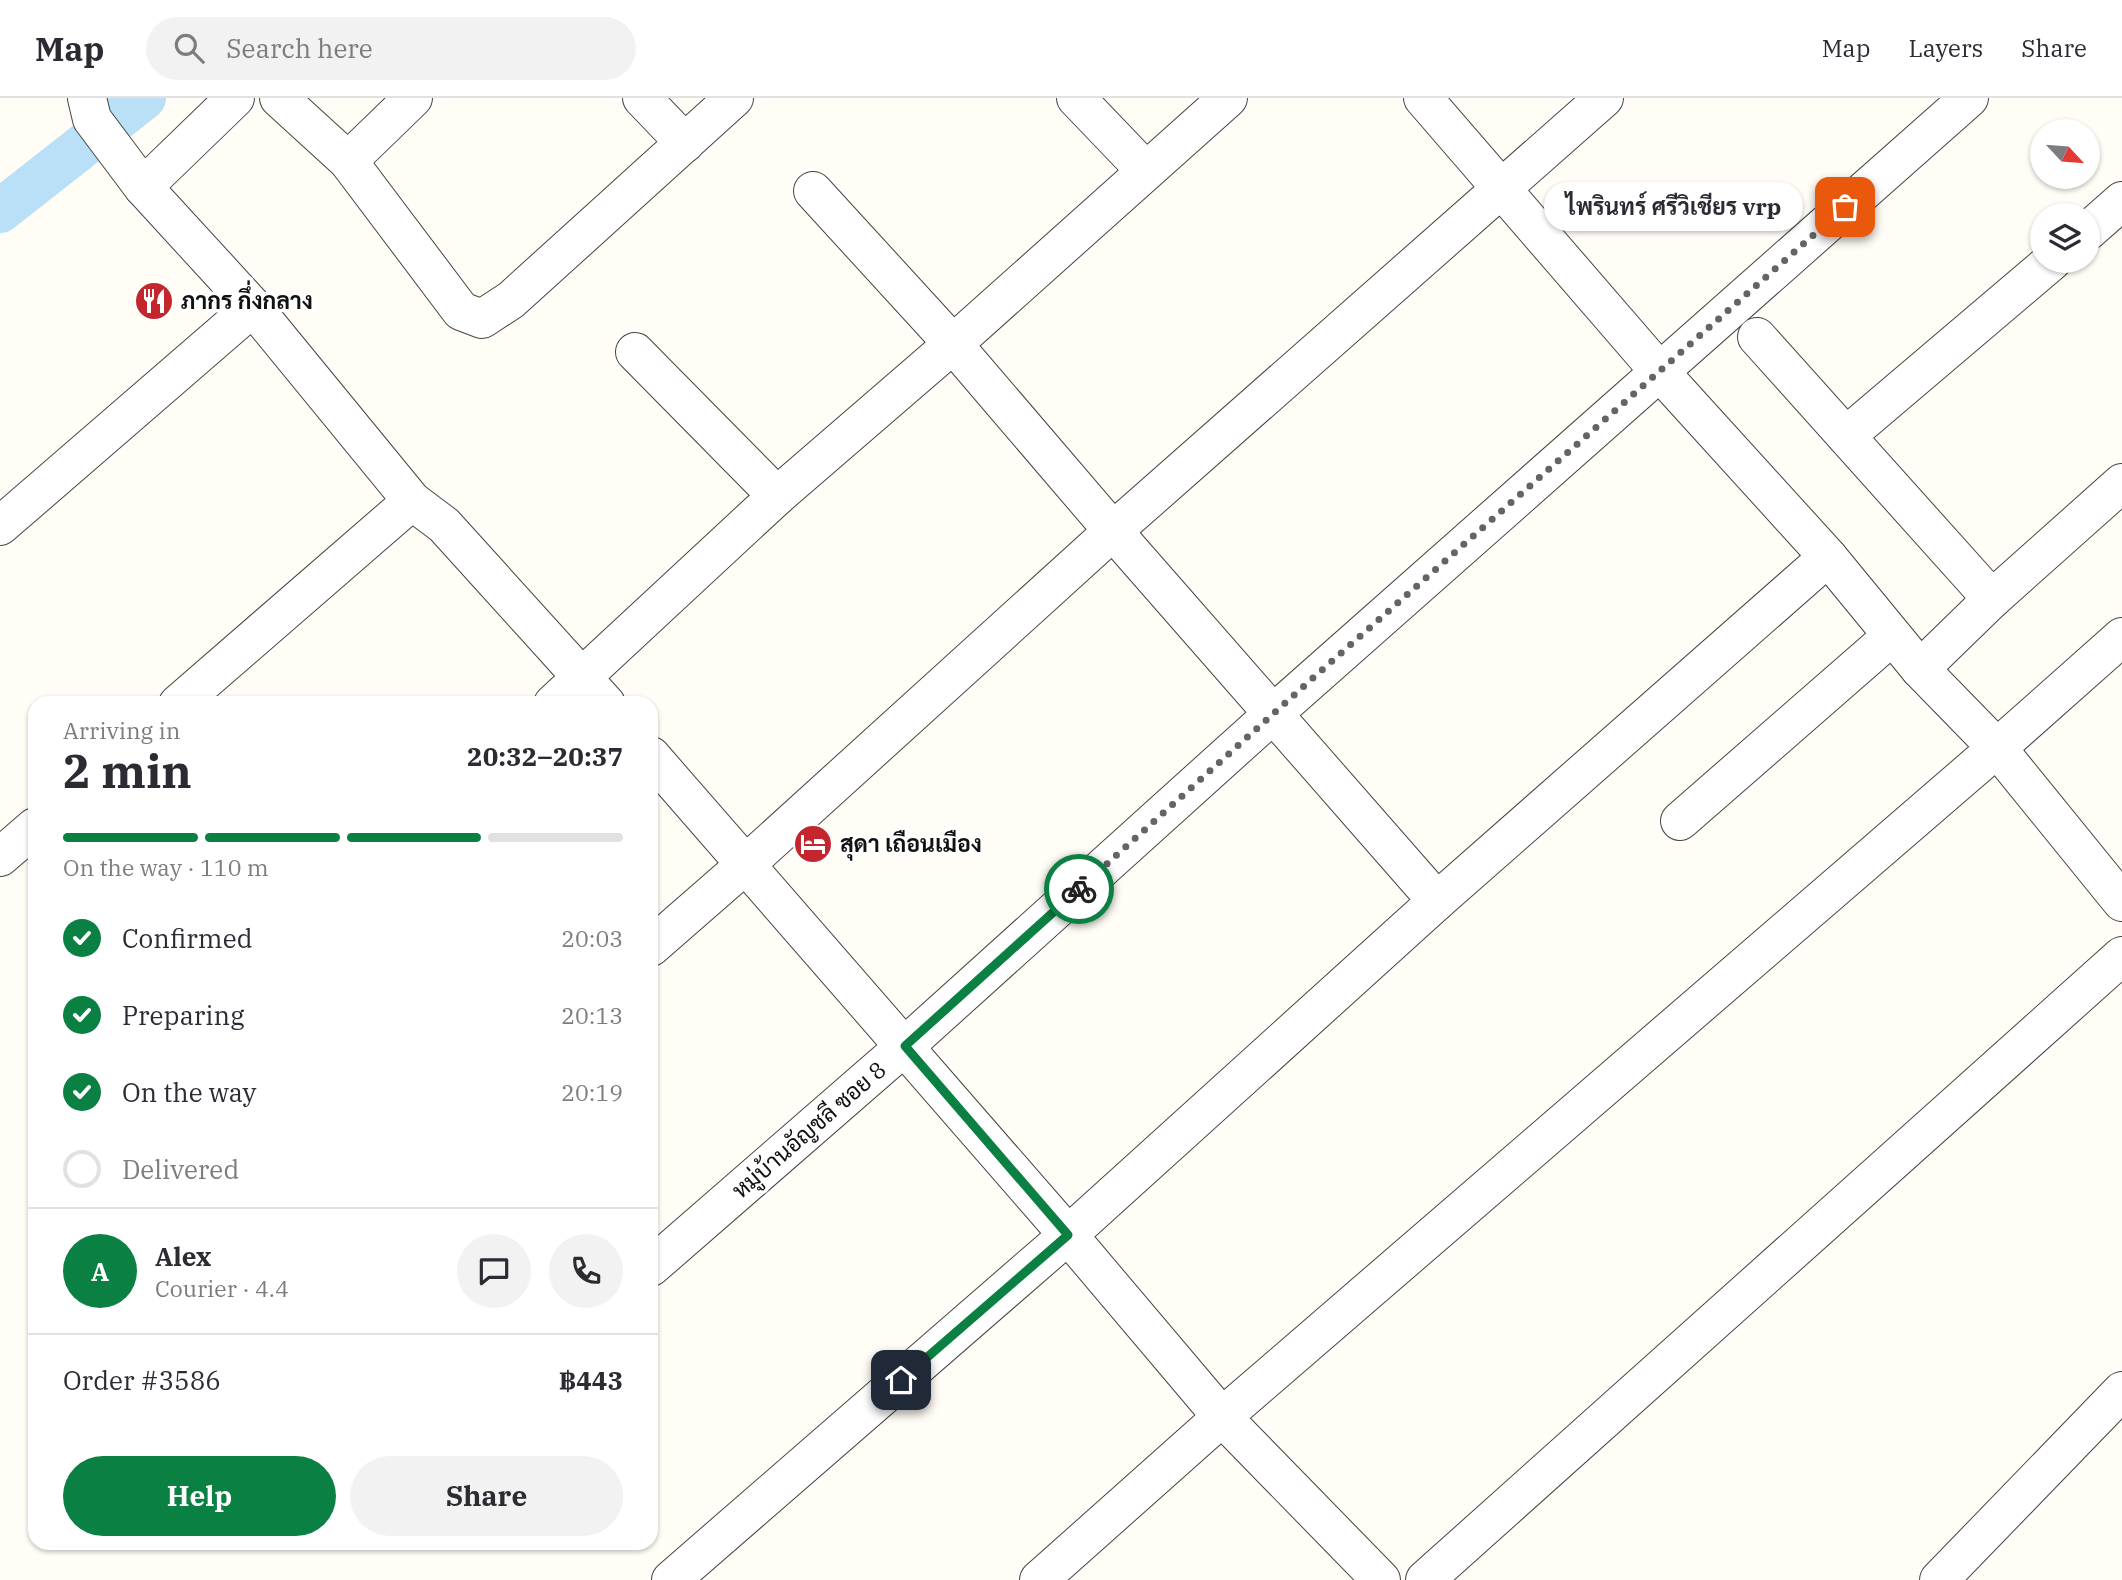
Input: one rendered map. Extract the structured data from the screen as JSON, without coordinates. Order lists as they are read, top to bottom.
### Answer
{
  "streets": {
    "street": ["หมู่บ้านอัญชลี ซอย 8"]
  },
  "places": {
    "other": ["ไพรินทร์ ศรีวิเชียร vrp"],
    "restaurant": ["ภากร กึ่งกลาง"],
    "hotel": ["สุดา เถือนเมือง"]
  },
  "north": "bottom right",
  "page": {
    "header": "Map",
    "search": "Search here",
    "nav": ["Map", "Layers", "Share"],
    "bubble": "ไพรินทร์ ศรีวิเชียร vrp",
    "heading": ["2 min", "Arriving in", "20:32–20:37"],
    "panel": [
      "Alex",
      "Courier · 4.4",
      "Order #3586",
      "฿443"
    ],
    "bar": "On the way · 110 m",
    "list": [
      ["Confirmed", "20:03"],
      ["Preparing", "20:13"],
      ["On the way", "20:19"],
      "Delivered"
    ],
    "round": "A",
    "buttons": ["Help", "Share"]
  }
}
